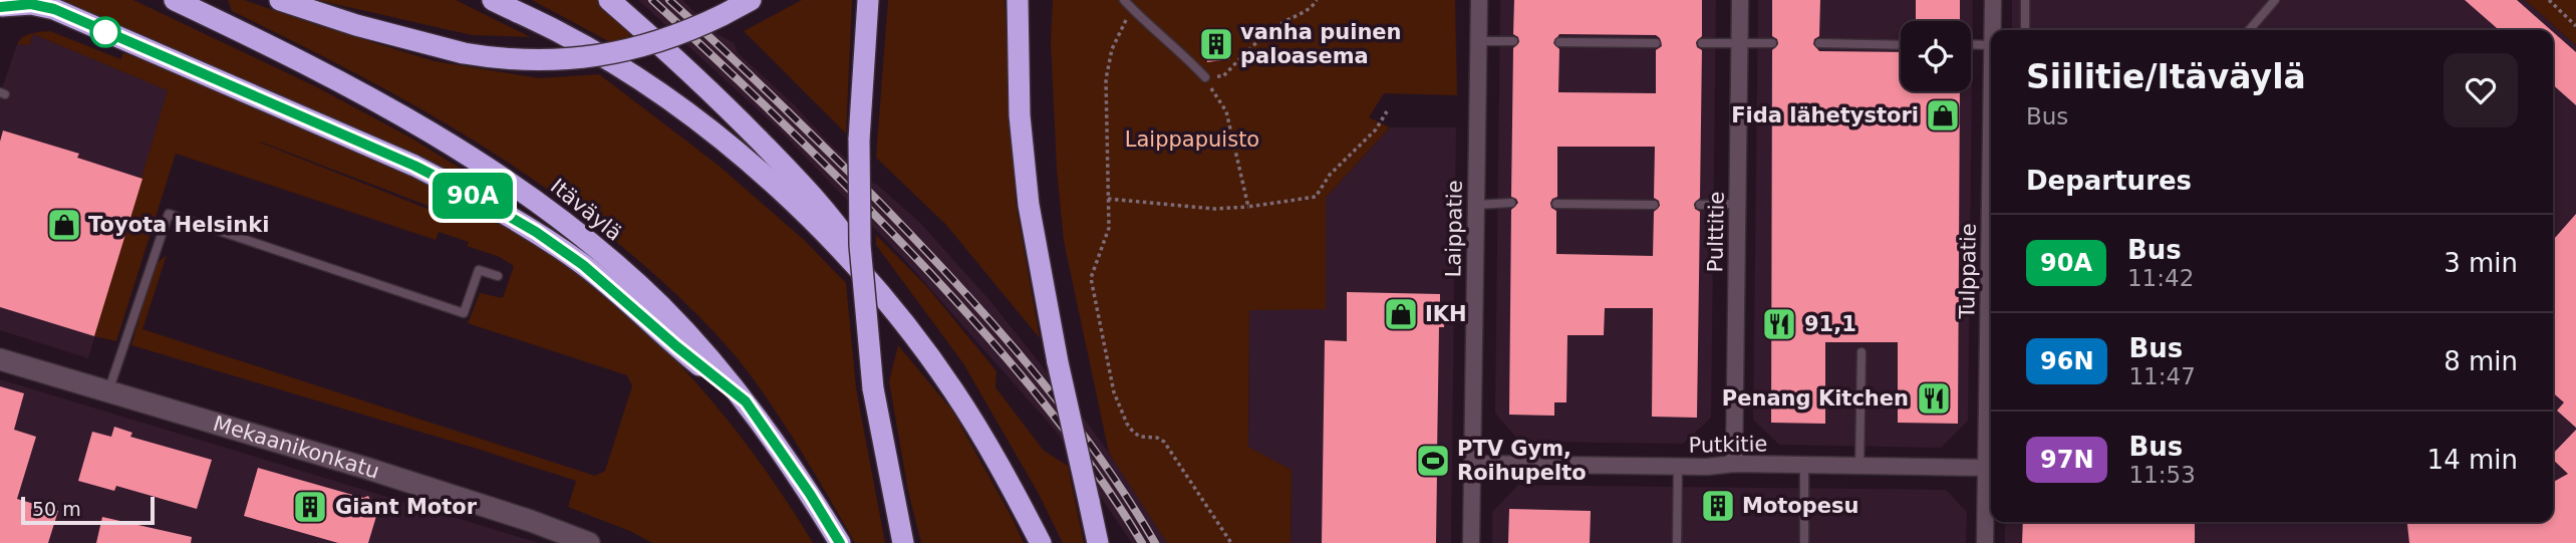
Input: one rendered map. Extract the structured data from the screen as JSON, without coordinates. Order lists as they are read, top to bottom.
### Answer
{
  "streets": {
    "highway": ["Itäväylä"],
    "street": [
      "Laippatie",
      "Pulttitie",
      "Tulppatie",
      "Putkitie",
      "Mekaanikonkatu"
    ]
  },
  "crossings": [
    ["Laippatie", "Putkitie"],
    ["Pulttitie", "Putkitie"],
    ["Tulppatie", "Putkitie"]
  ],
  "parks": ["Laippapuisto"],
  "places": {
    "building": ["vanha puinen paloasema", "Motopesu", "Giant Motor"],
    "shop": ["Fida lähetystori", "Toyota Helsinki", "IKH"],
    "restaurant": ["91,1", "Penang Kitchen"],
    "sports": ["PTV Gym, Roihupelto"]
  },
  "lines": ["bus line 90A"],
  "scale_bar": "50 m",
  "page": {
    "on_map": "90A",
    "heading": [
      ["Siilitie/Itäväylä", "Bus"],
      "Departures"
    ],
    "list": [
      {
        "mark": "90A",
        "name": "Bus",
        "note": "11:42",
        "value": "3 min"
      },
      {
        "mark": "96N",
        "name": "Bus",
        "note": "11:47",
        "value": "8 min"
      },
      {
        "mark": "97N",
        "name": "Bus",
        "note": "11:53",
        "value": "14 min"
      }
    ],
    "scale": "50 m"
  }
}
